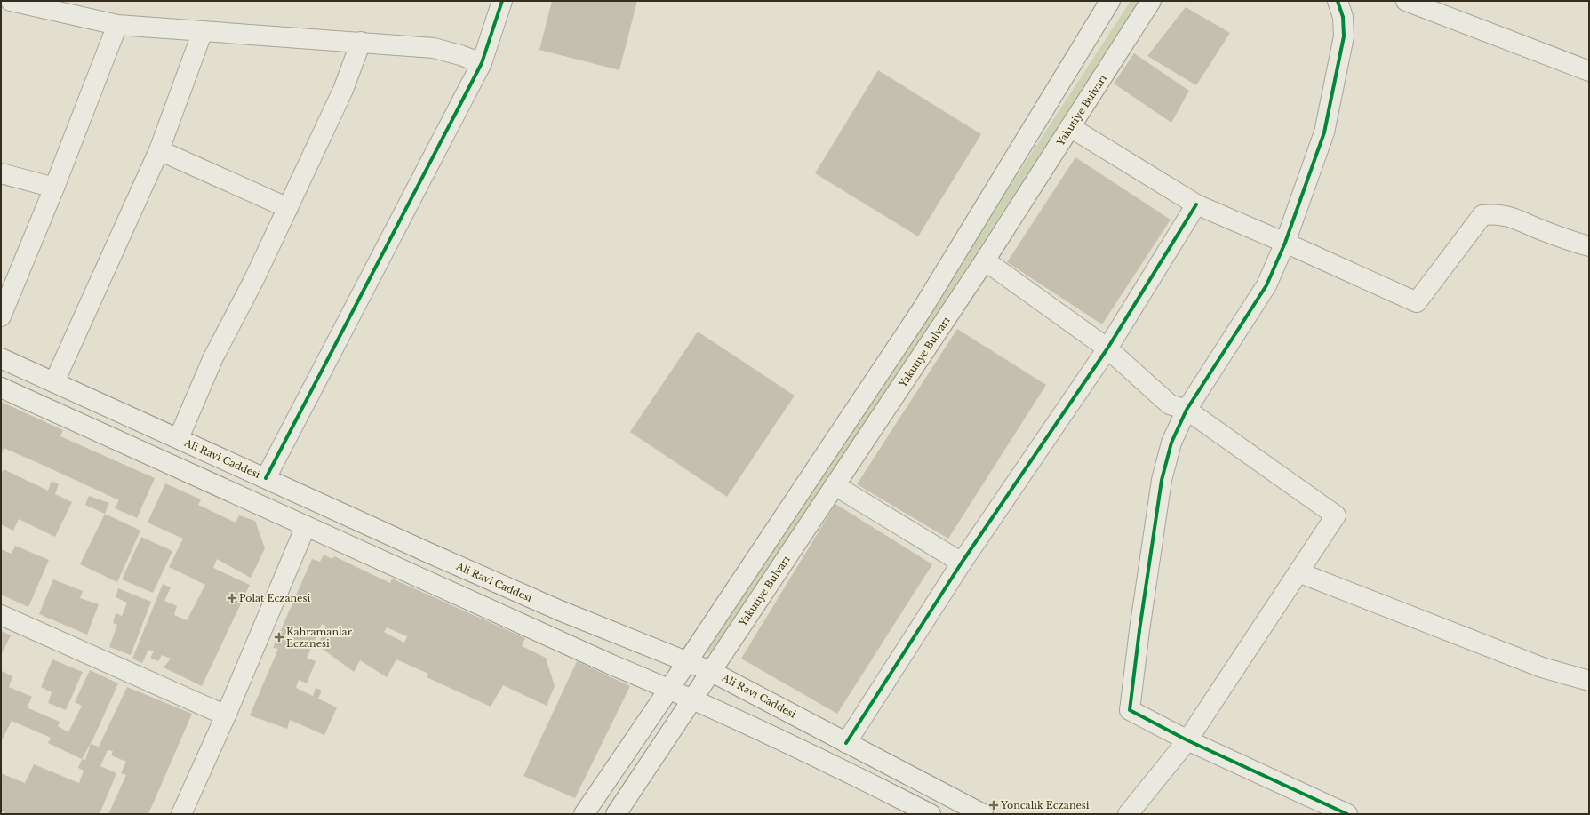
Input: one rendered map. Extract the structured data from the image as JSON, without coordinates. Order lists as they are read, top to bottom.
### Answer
{
  "streets": {
    "street": ["Yakutiye Bulvarı", "Ali Ravi Caddesi"]
  },
  "crossings": [
    ["Yakutiye Bulvarı", "Ali Ravi Caddesi"]
  ],
  "places": {
    "health": ["Polat Eczanesi", "Kahramanlar Eczanesi", "Yoncalık Eczanesi"]
  }
}
